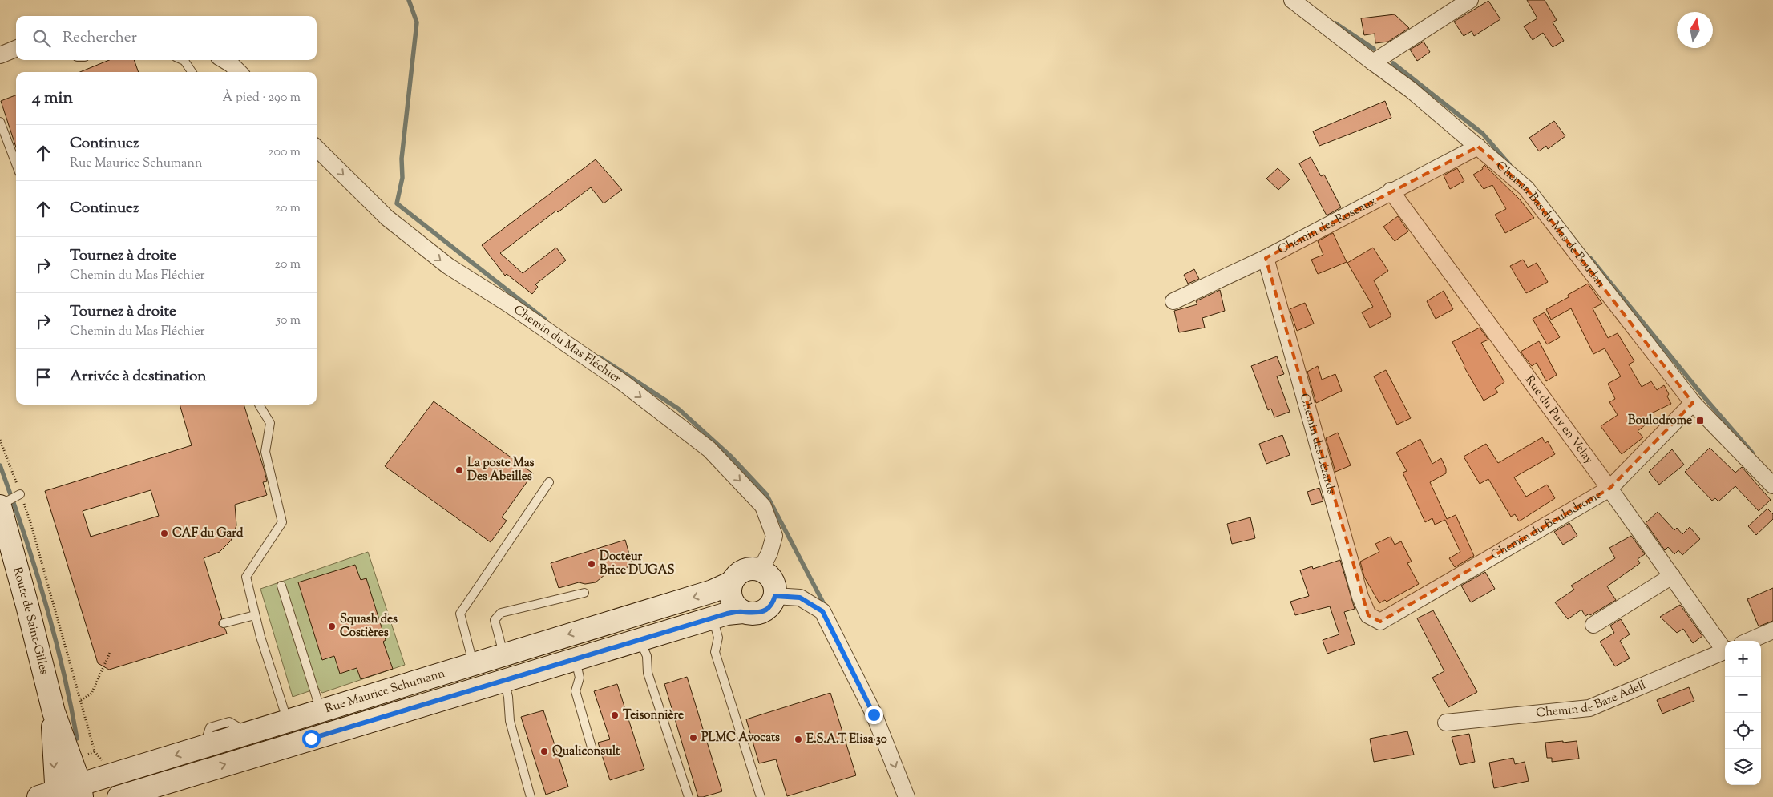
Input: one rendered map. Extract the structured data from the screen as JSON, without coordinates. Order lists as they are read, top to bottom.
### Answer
{
  "streets": {
    "main road": ["Route de Saint-Gilles", "Rue Maurice Schumann"],
    "street": [
      "Chemin des Roseaux",
      "Chemin Bas du Mas de Boudan",
      "Chemin du Mas Fléchier",
      "Rue du Puy en Velay",
      "Chemin des Lézards",
      "Chemin du Boulodrome",
      "Chemin de Baze Adell"
    ]
  },
  "crossings": [
    ["Chemin des Roseaux", "Chemin Bas du Mas de Boudan"],
    ["Chemin des Roseaux", "Rue du Puy en Velay"],
    ["Chemin des Roseaux", "Chemin des Lézards"],
    ["Chemin Bas du Mas de Boudan", "Chemin du Boulodrome"],
    ["Chemin du Mas Fléchier", "Rue Maurice Schumann"],
    ["Rue du Puy en Velay", "Chemin du Boulodrome"],
    ["Chemin des Lézards", "Chemin du Boulodrome"],
    ["Route de Saint-Gilles", "Rue Maurice Schumann"]
  ],
  "one_way": ["Chemin du Mas Fléchier"],
  "places": {
    "transit": ["Boulodrome"],
    "other": [
      "La poste Mas Des Abeilles",
      "CAF du Gard",
      "Docteur Brice DUGAS",
      "Squash des Costières",
      "Teisonnière",
      "PLMC Avocats",
      "E.S.A.T Elisa 30",
      "Qualiconsult"
    ]
  },
  "north": "top",
  "page": {
    "search": "Rechercher",
    "heading": ["4 min", "À pied · 290 m"],
    "list": [
      ["Continuez", "Rue Maurice Schumann", "200 m"],
      ["Continuez", "20 m"],
      ["Tournez à droite", "Chemin du Mas Fléchier", "20 m"],
      ["Tournez à droite", "Chemin du Mas Fléchier", "50 m"],
      "Arrivée à destination"
    ],
    "map_buttons": ["+", "−"]
  }
}
